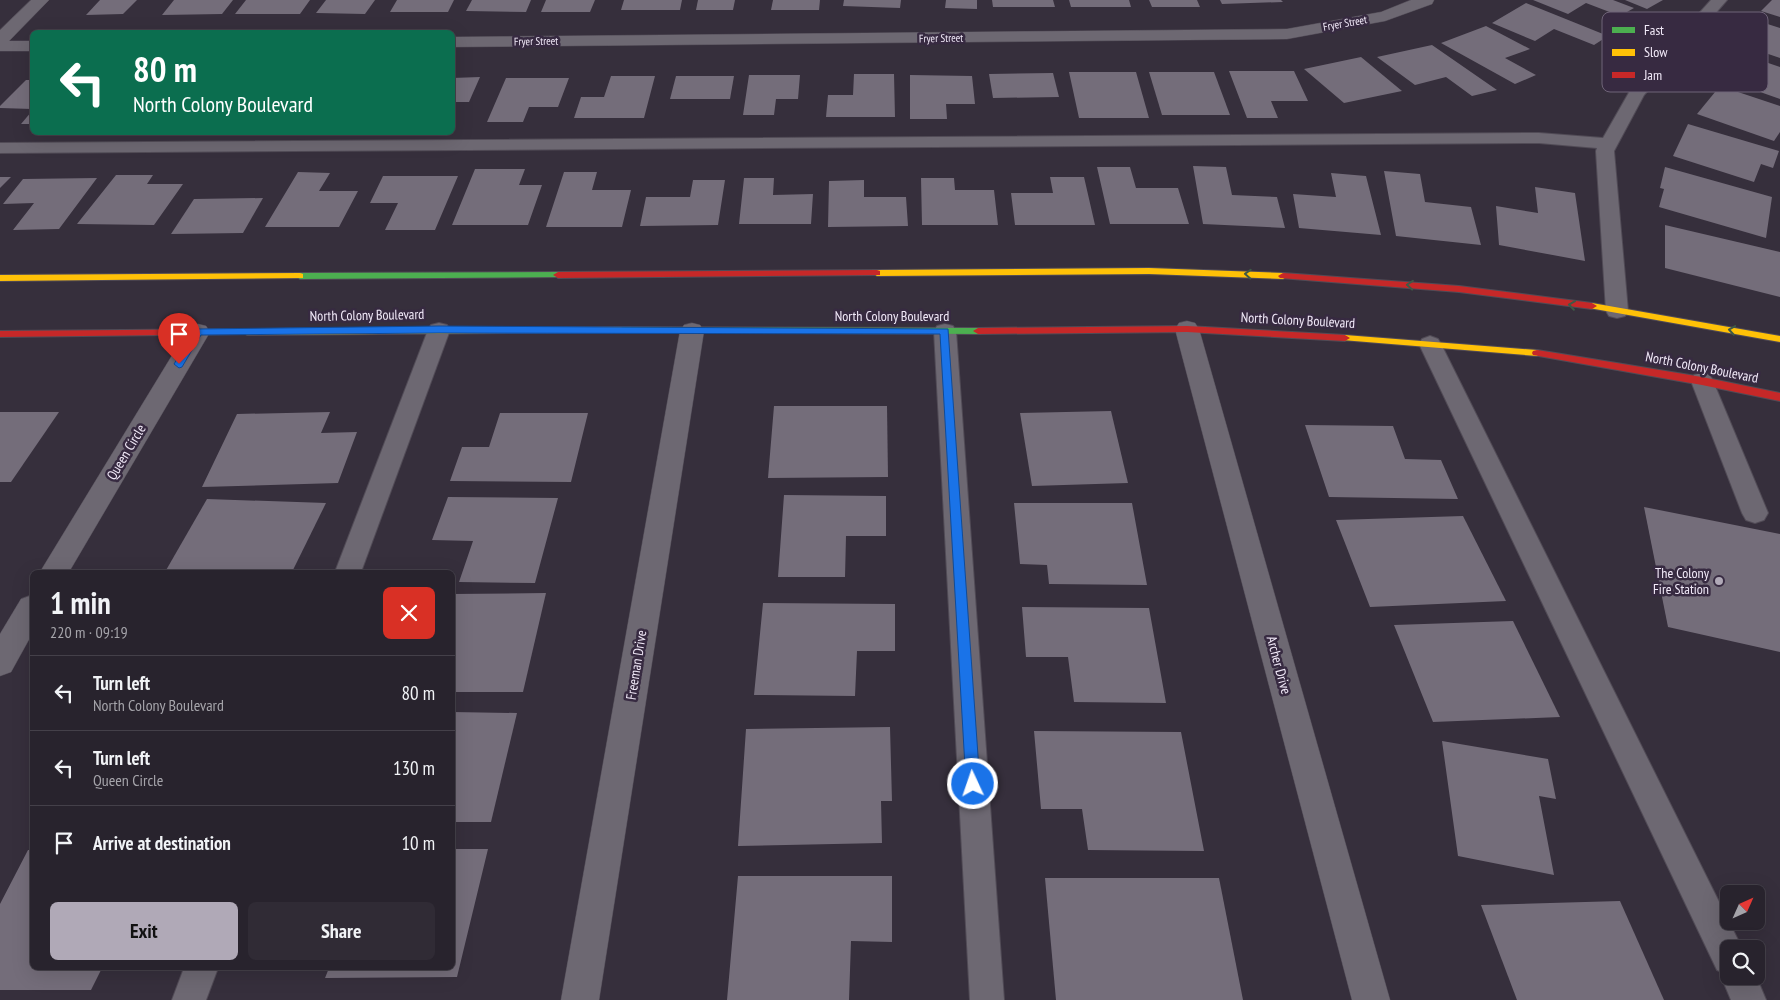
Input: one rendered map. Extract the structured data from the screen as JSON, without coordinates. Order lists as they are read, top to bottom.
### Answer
{
  "streets": {
    "street": [
      "Fryer Street",
      "North Colony Boulevard",
      "Queen Circle",
      "Freeman Drive",
      "Archer Drive"
    ]
  },
  "crossings": [
    ["North Colony Boulevard", "Queen Circle"],
    ["North Colony Boulevard", "Freeman Drive"],
    ["North Colony Boulevard", "Archer Drive"]
  ],
  "places": ["The Colony Fire Station"],
  "legend": ["Fast", "Slow", "Jam"],
  "north": "top right",
  "page": {
    "turn": ["80 m", "North Colony Boulevard"],
    "heading": ["1 min", "220 m · 09:19"],
    "list": [
      {
        "name": "Turn left",
        "note": "North Colony Boulevard",
        "value": "80 m"
      },
      {
        "name": "Turn left",
        "note": "Queen Circle",
        "value": "130 m"
      },
      {
        "name": "Arrive at destination",
        "value": "10 m"
      }
    ],
    "buttons": ["Exit", "Share"]
  }
}
